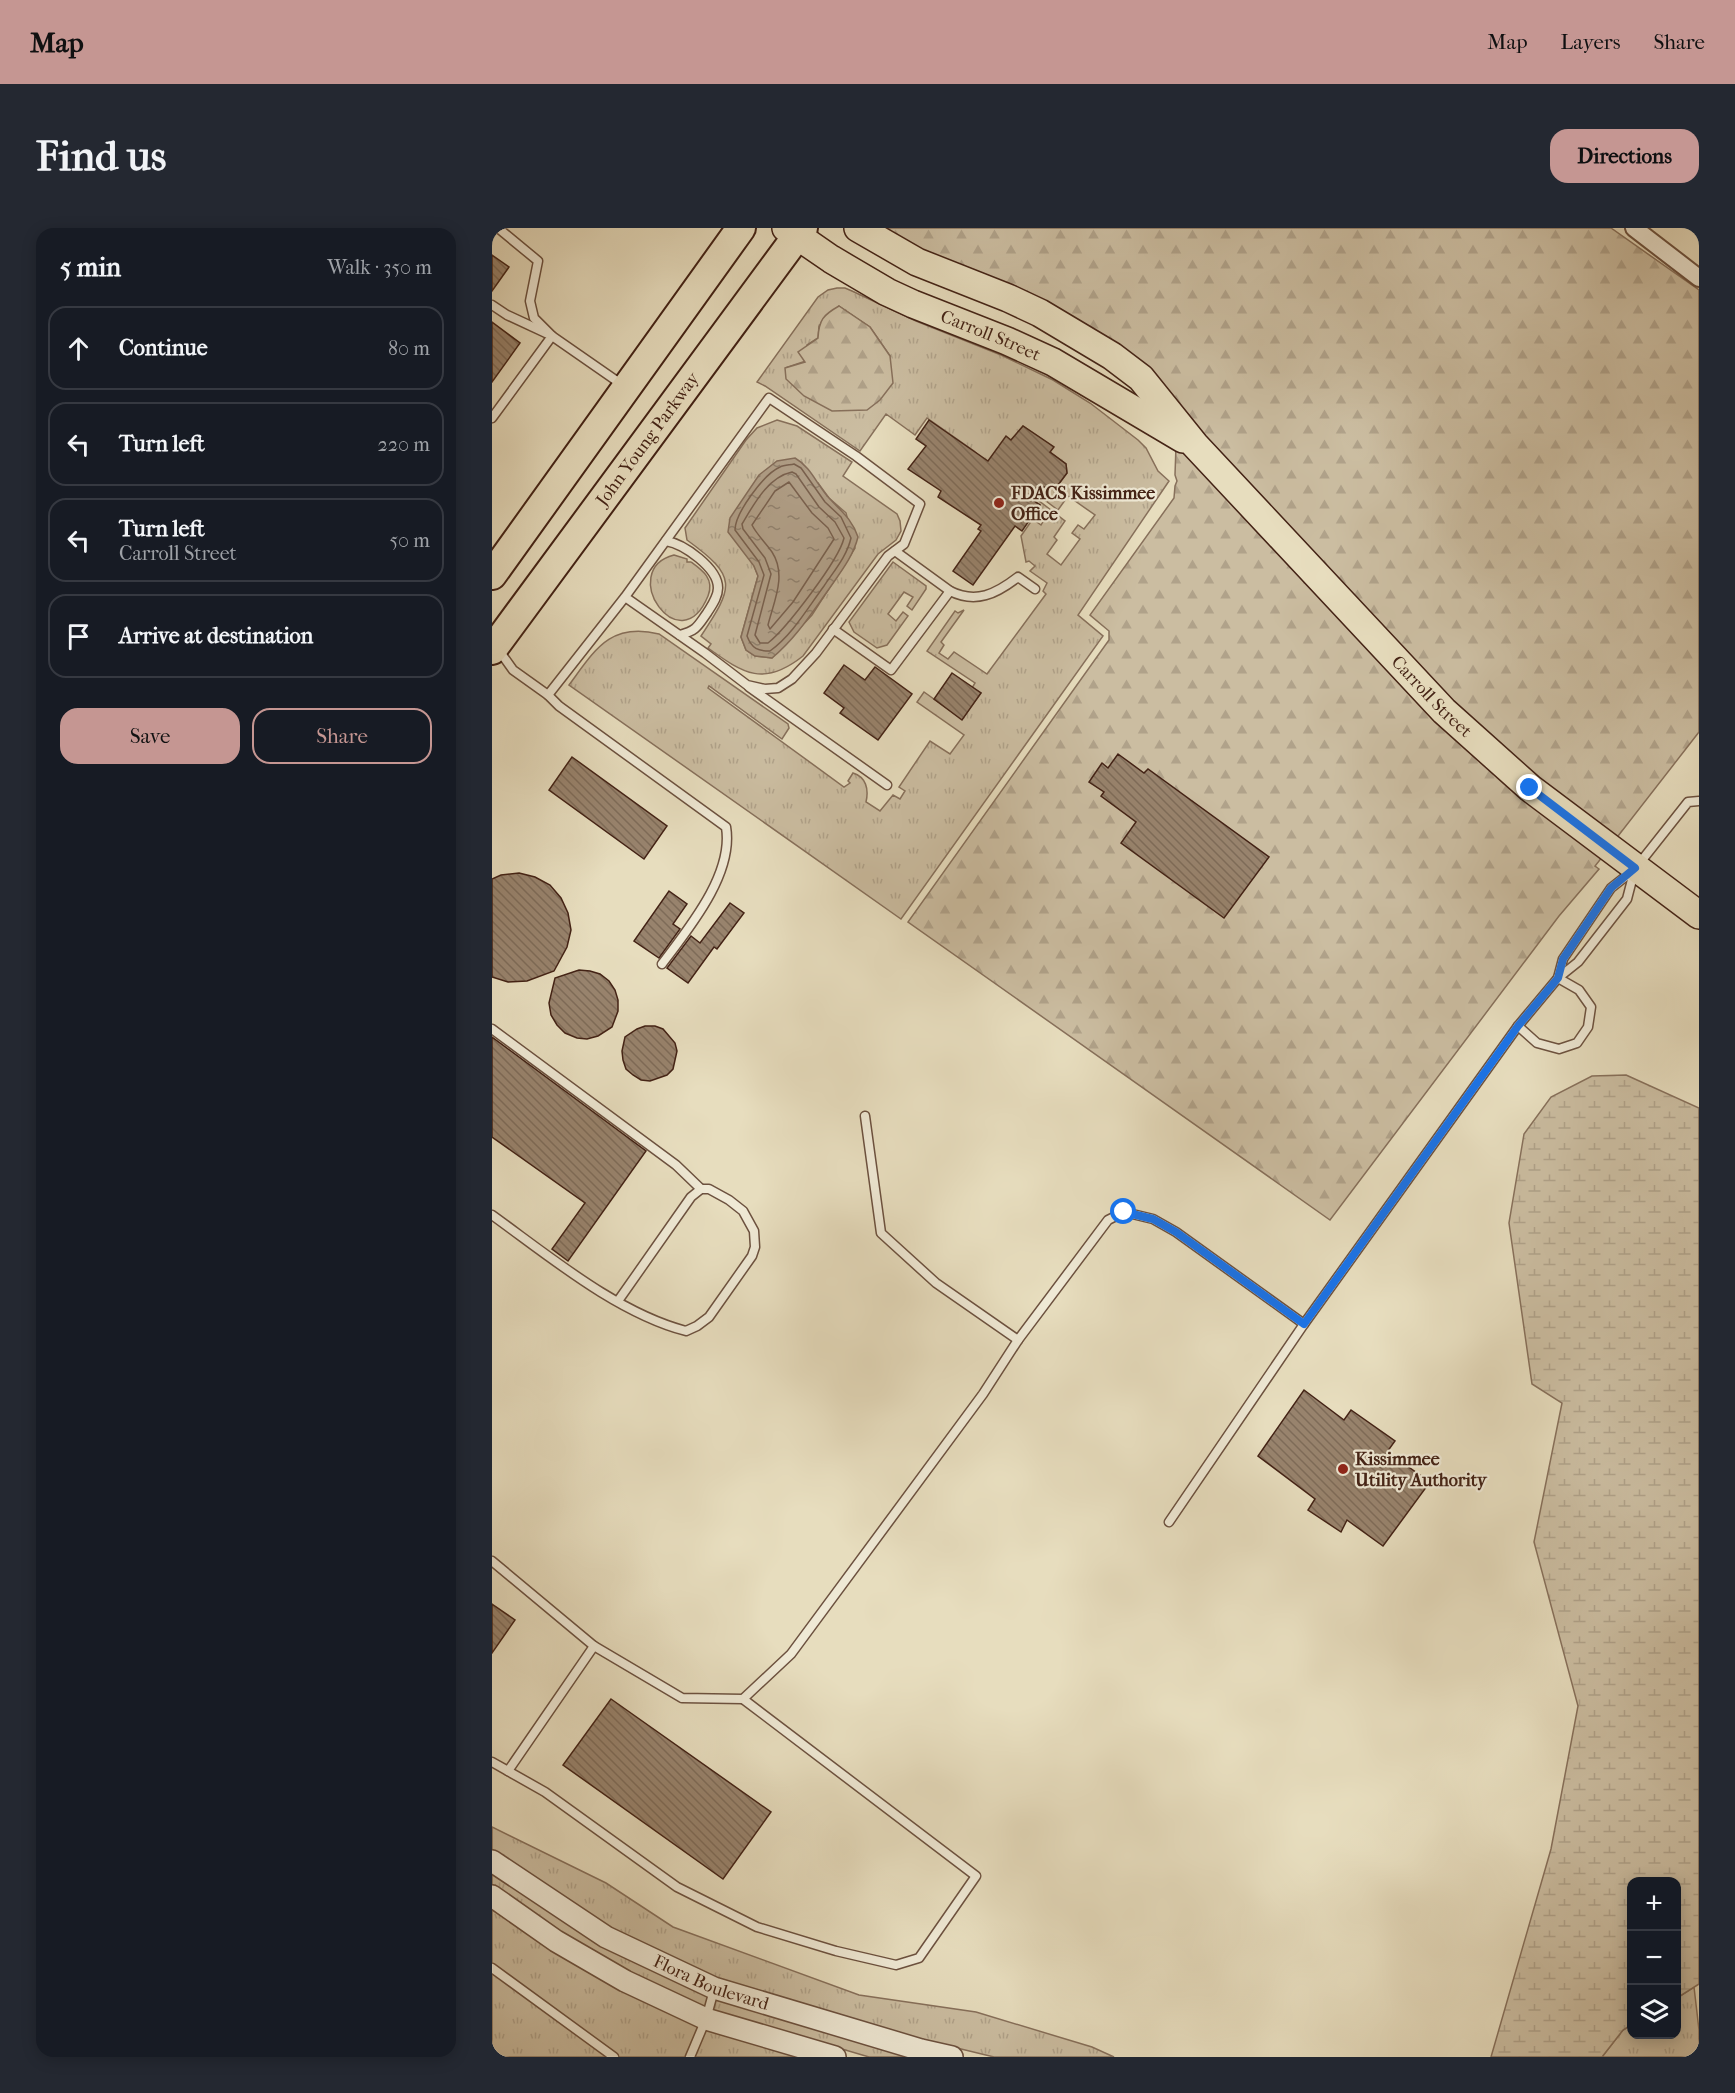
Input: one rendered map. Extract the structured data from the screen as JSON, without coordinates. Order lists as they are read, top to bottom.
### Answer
{
  "streets": {
    "highway": ["John Young Parkway"],
    "main road": ["Carroll Street"],
    "street": ["Flora Boulevard"]
  },
  "crossings": [
    ["Carroll Street", "John Young Parkway"]
  ],
  "places": ["FDACS Kissimmee Office", "Kissimmee Utility Authority"],
  "page": {
    "header": "Map",
    "nav": ["Map", "Layers", "Share"],
    "buttons": [
      "Directions",
      ["Save", "Share"]
    ],
    "title": "Find us",
    "heading": ["5 min", "Walk · 350 m"],
    "list": [
      ["Continue", "80 m"],
      ["Turn left", "220 m"],
      ["Turn left", "Carroll Street", "50 m"],
      "Arrive at destination"
    ],
    "map_buttons": ["+", "−"]
  }
}
